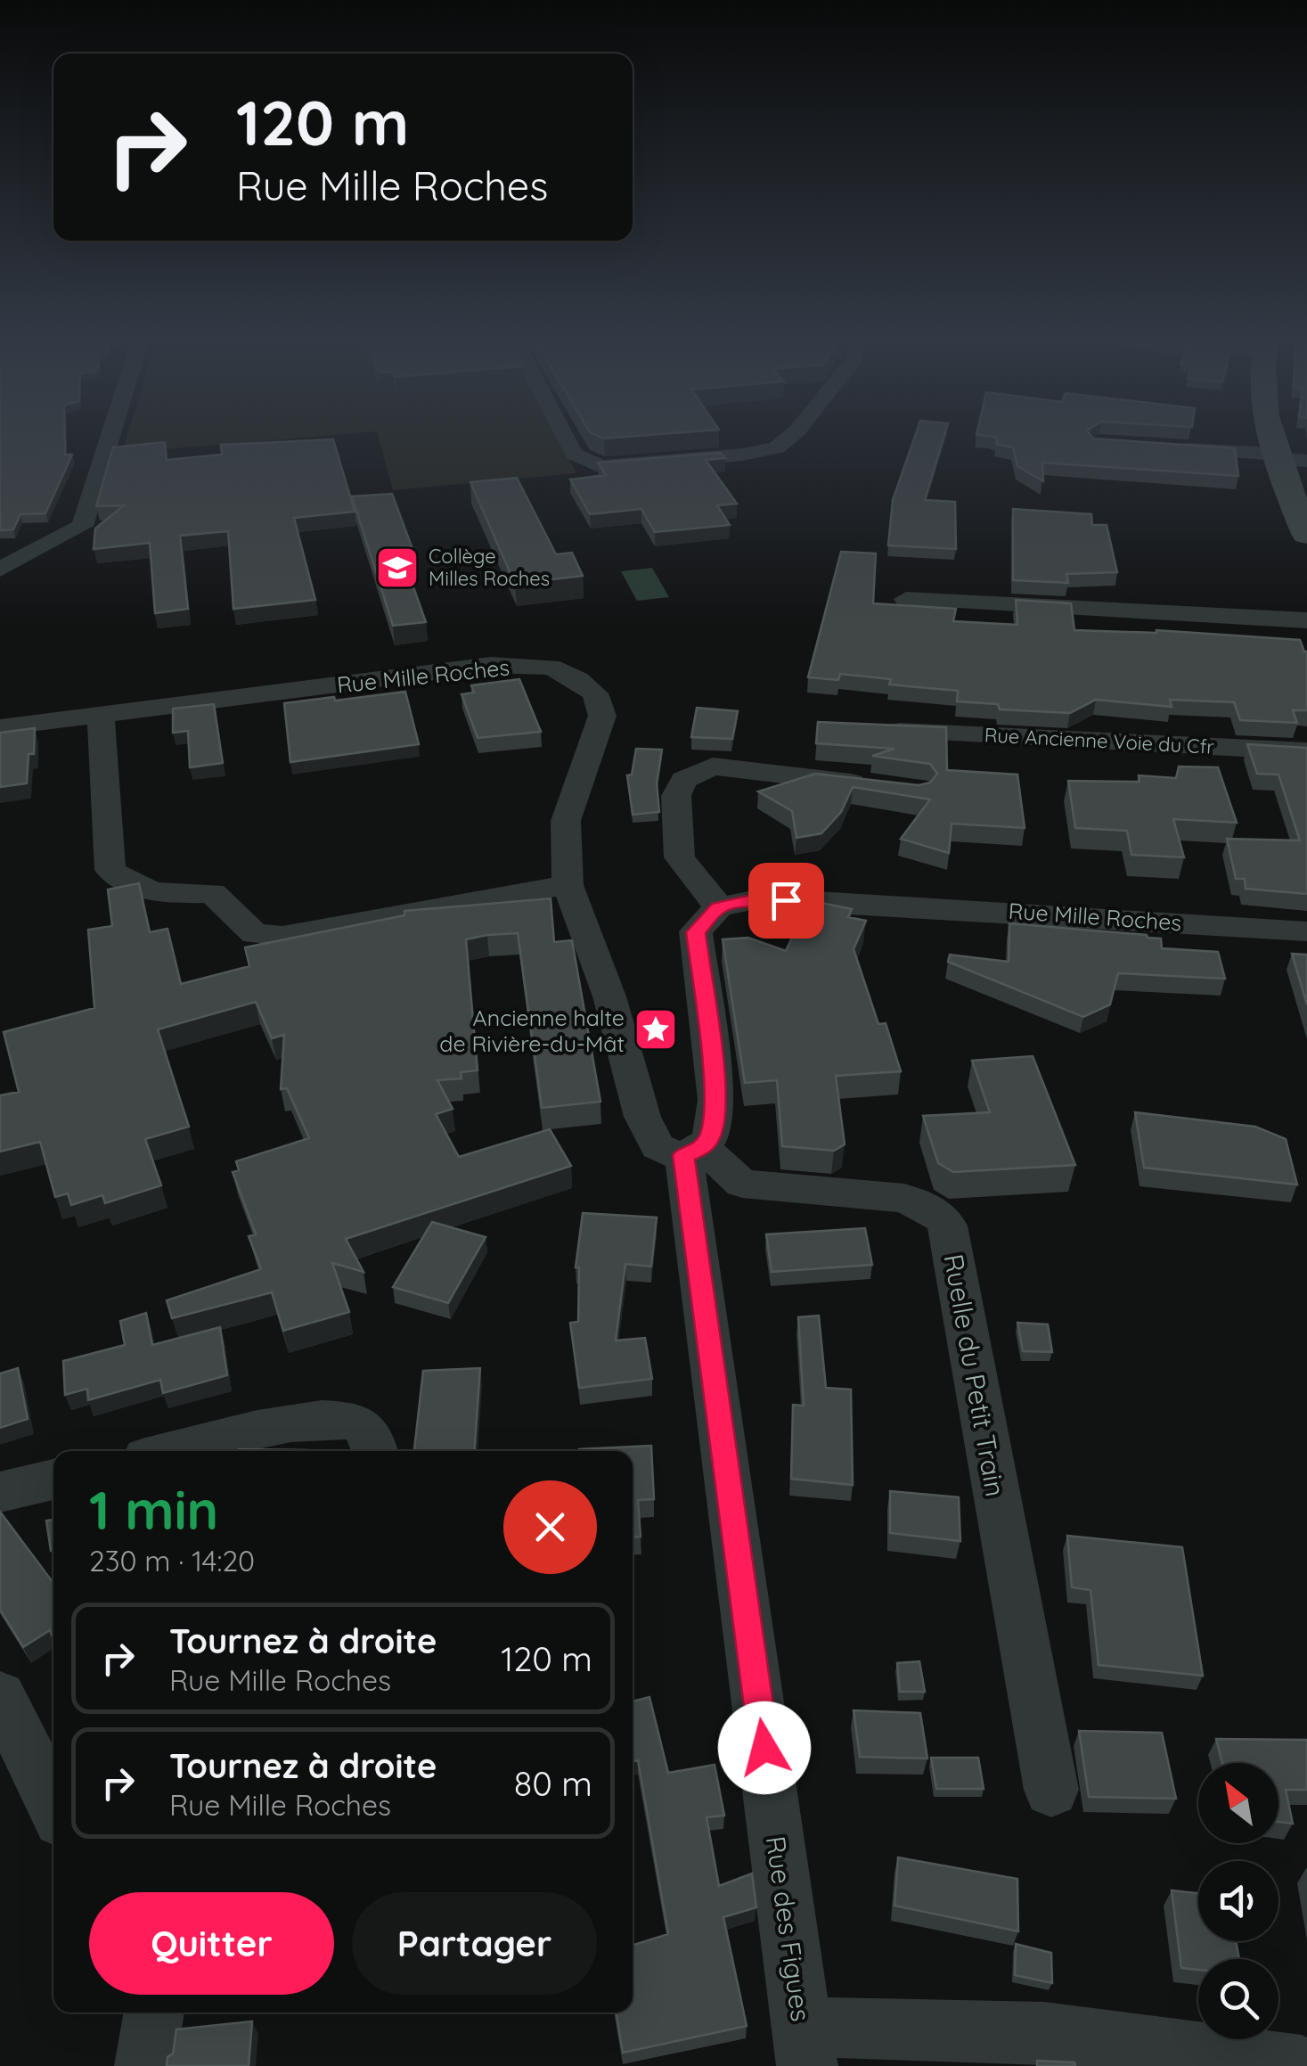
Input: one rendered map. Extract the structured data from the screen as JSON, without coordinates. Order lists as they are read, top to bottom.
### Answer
{
  "streets": {
    "street": [
      "Rue Mille Roches",
      "Rue Ancienne Voie du Cfr",
      "Ruelle du Petit Train",
      "Rue des Figues"
    ]
  },
  "crossings": [
    ["Rue Mille Roches", "Ruelle du Petit Train"],
    ["Rue Mille Roches", "Rue des Figues"],
    ["Ruelle du Petit Train", "Rue des Figues"]
  ],
  "places": {
    "school or university": ["Collège Milles Roches"],
    "place": ["Ancienne halte de Rivière-du-Mât"]
  },
  "north": "top left",
  "page": {
    "turn": ["120 m", "Rue Mille Roches"],
    "heading": ["1 min", "230 m · 14:20"],
    "list": [
      {
        "name": "Tournez à droite",
        "note": "Rue Mille Roches",
        "value": "120 m"
      },
      {
        "name": "Tournez à droite",
        "note": "Rue Mille Roches",
        "value": "80 m"
      }
    ],
    "buttons": ["Quitter", "Partager"]
  }
}
